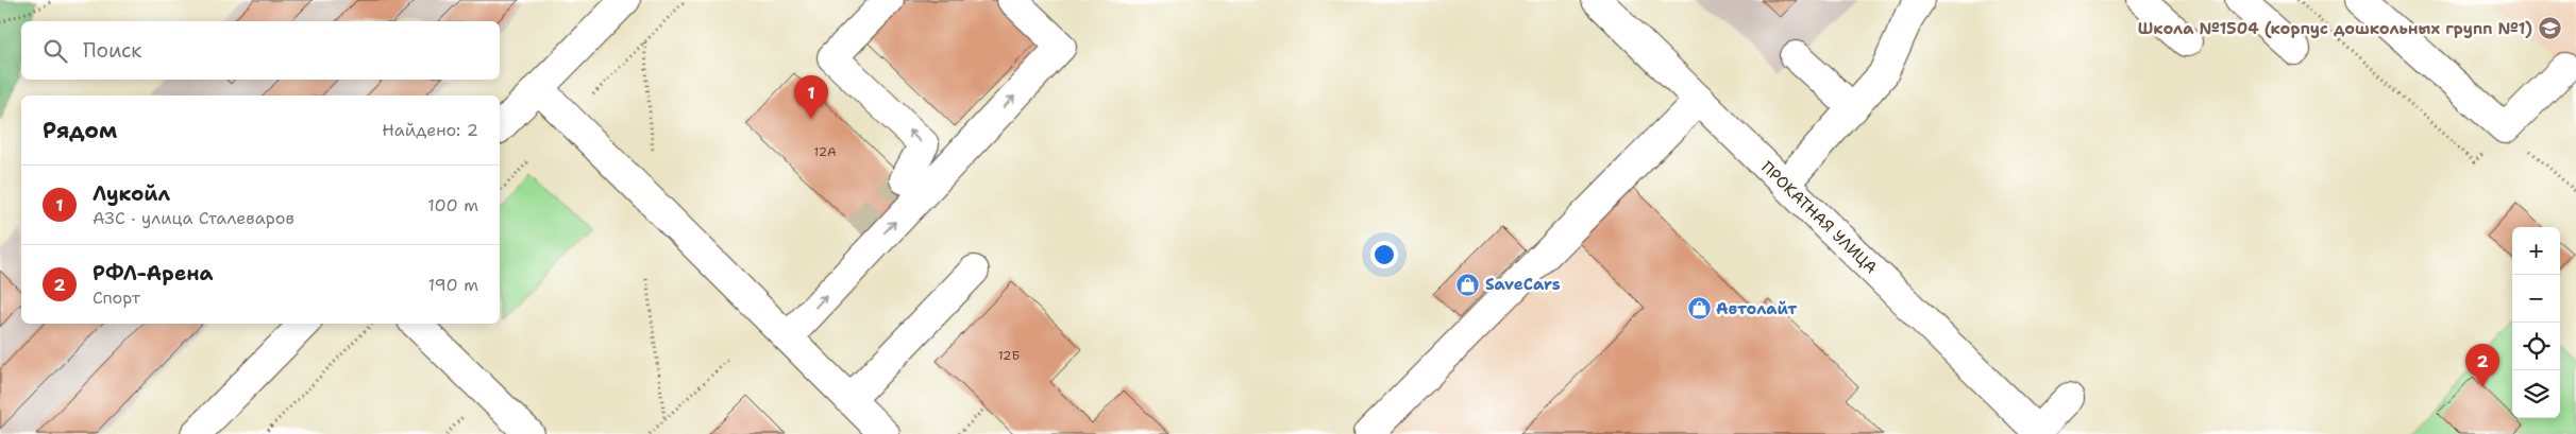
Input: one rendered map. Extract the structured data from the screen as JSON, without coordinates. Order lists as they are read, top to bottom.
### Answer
{
  "streets": {
    "street": ["ПРОКАТНАЯ УЛИЦА"]
  },
  "places": {
    "school or university": ["Школа №1504 (корпус дошкольных групп №1)"],
    "shop": ["SaveCars", "Автолайт"]
  },
  "house_numbers": ["12А", "12Б"],
  "page": {
    "search": "Поиск",
    "pins": ["1", "2"],
    "heading": ["Рядом", "Найдено: 2"],
    "list": [
      {
        "mark": "1",
        "name": "Лукойл",
        "note": "АЗС · улица Сталеваров",
        "value": "100 m"
      },
      {
        "mark": "2",
        "name": "РФЛ-Арена",
        "note": "Спорт",
        "value": "190 m"
      }
    ],
    "map_buttons": ["+", "−"]
  }
}
